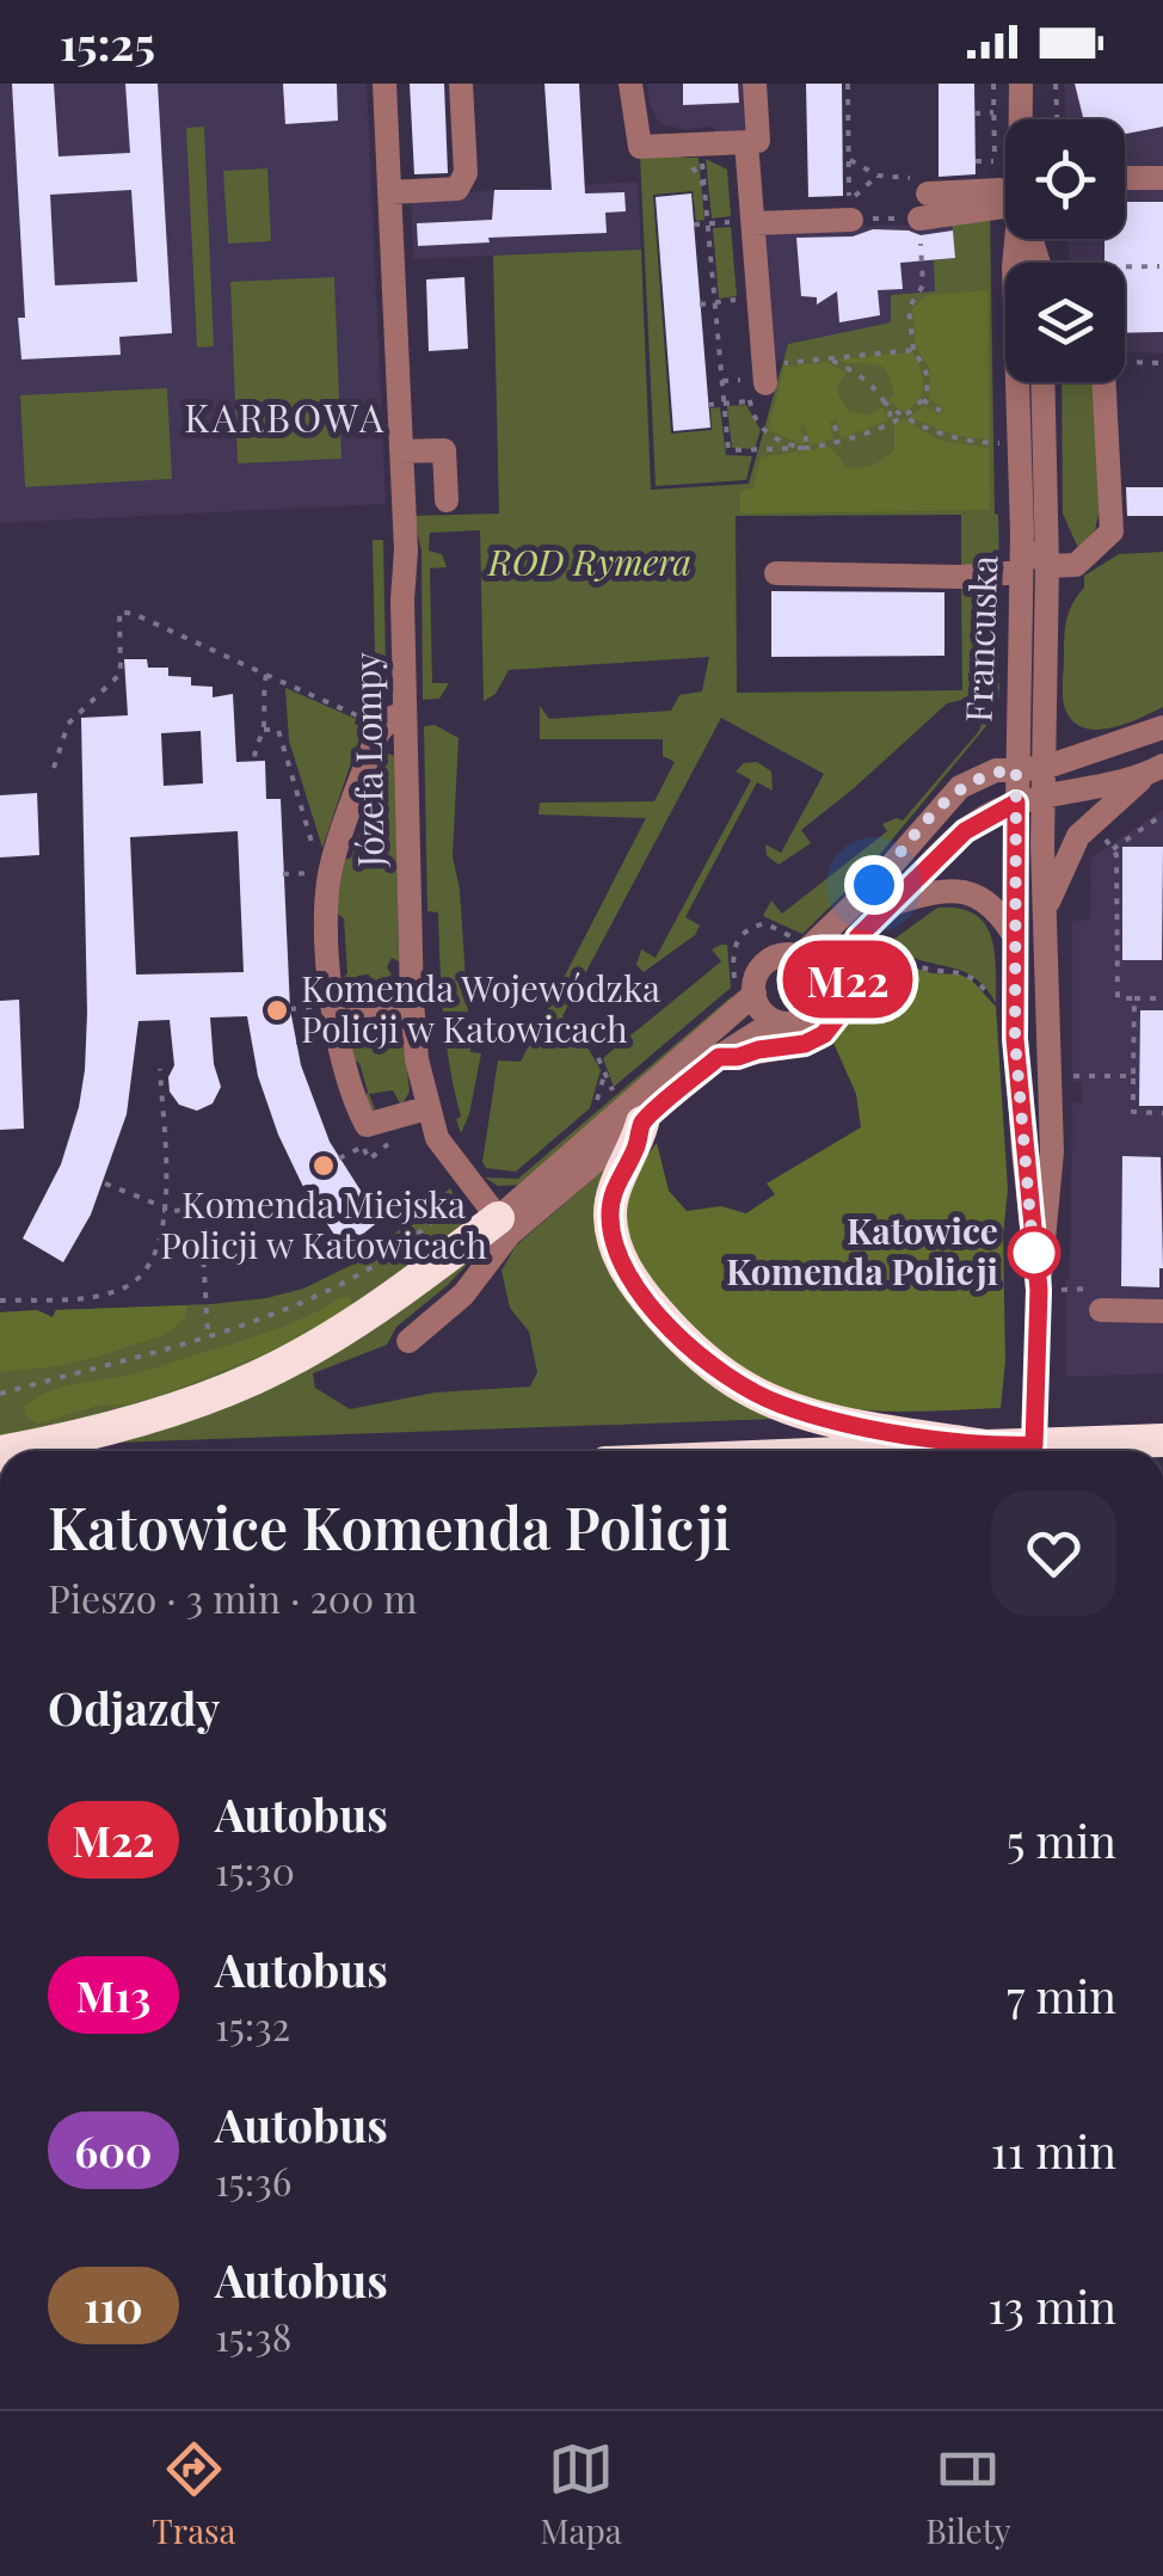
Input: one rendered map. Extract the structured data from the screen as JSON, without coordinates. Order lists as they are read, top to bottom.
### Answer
{
  "streets": {
    "street": ["Francuska", "Józefa Lompy"]
  },
  "districts": ["KARBOWA"],
  "parks": ["ROD Rymera"],
  "places": ["Komenda Wojewódzka Policji w Katowicach", "Komenda Miejska Policji w Katowicach", "Katowice Komenda Policji"],
  "lines": ["bus line M22"],
  "page": {
    "status": "15:25",
    "on_map": "M22",
    "heading": [
      ["Katowice Komenda Policji", "Pieszo · 3 min · 200 m"],
      "Odjazdy"
    ],
    "list": [
      {
        "mark": "M22",
        "name": "Autobus",
        "note": "15:30",
        "value": "5 min"
      },
      {
        "mark": "M13",
        "name": "Autobus",
        "note": "15:32",
        "value": "7 min"
      },
      {
        "mark": "600",
        "name": "Autobus",
        "note": "15:36",
        "value": "11 min"
      },
      {
        "mark": "110",
        "name": "Autobus",
        "note": "15:38",
        "value": "13 min"
      }
    ],
    "tabs": ["Trasa", "Mapa", "Bilety"]
  }
}
